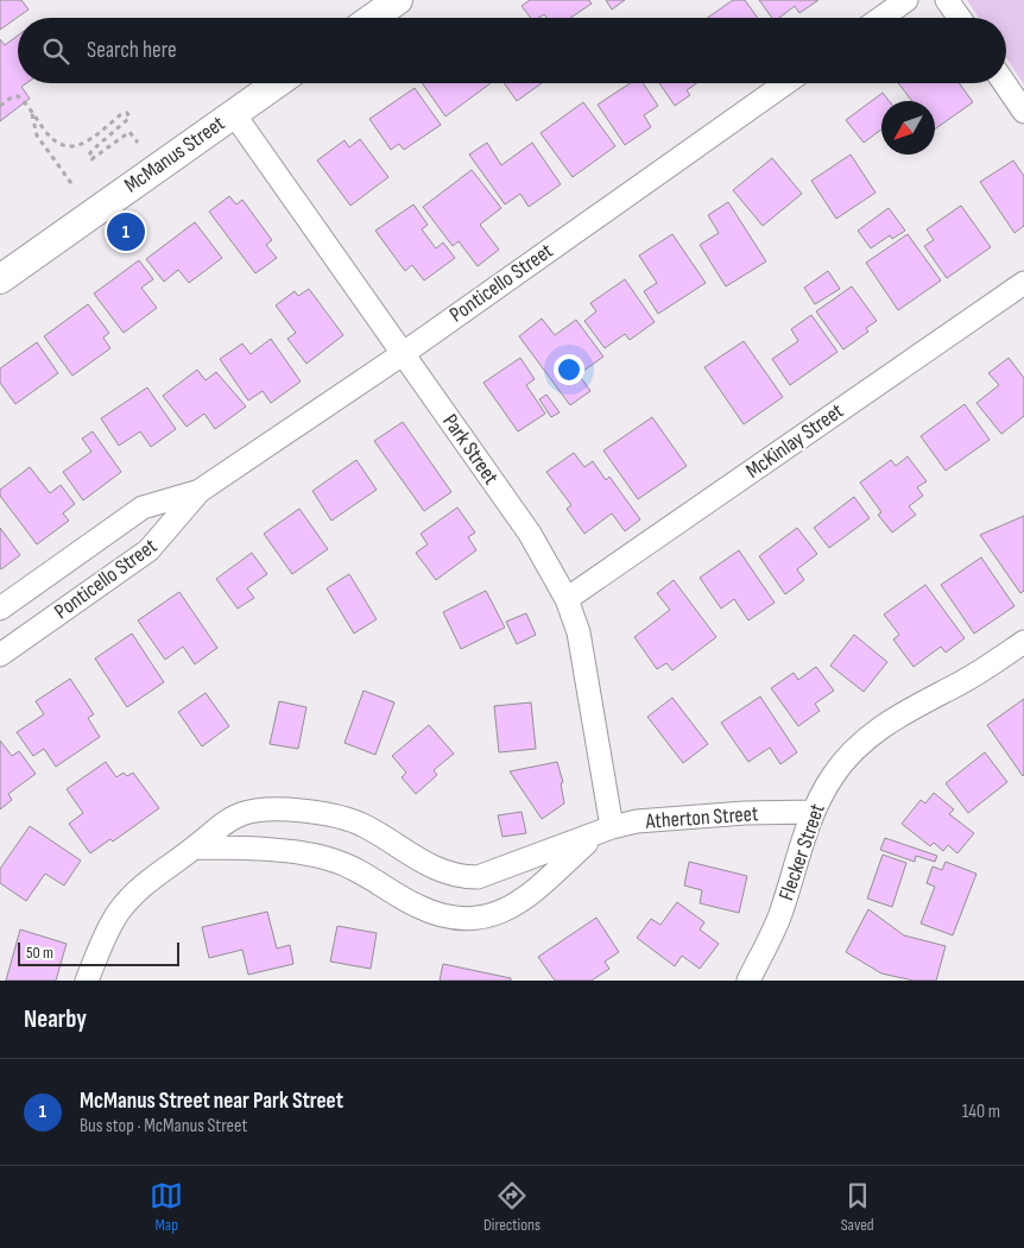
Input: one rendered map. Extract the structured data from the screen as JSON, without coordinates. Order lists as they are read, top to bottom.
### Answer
{
  "streets": {
    "street": [
      "McManus Street",
      "Ponticello Street",
      "McKinlay Street",
      "Park Street",
      "Atherton Street",
      "Flecker Street"
    ]
  },
  "crossings": [
    ["McManus Street", "Park Street"],
    ["Ponticello Street", "Park Street"],
    ["McKinlay Street", "Park Street"],
    ["Park Street", "Atherton Street"],
    ["Atherton Street", "Flecker Street"]
  ],
  "scale_bar": "50 m",
  "north": "bottom left",
  "page": {
    "search": "Search here",
    "pins": "1",
    "scale": "50 m",
    "heading": "Nearby",
    "list": [
      {
        "mark": "1",
        "name": "McManus Street near Park Street",
        "note": "Bus stop · McManus Street",
        "value": "140 m"
      }
    ],
    "nav": ["Map", "Directions", "Saved"]
  }
}
